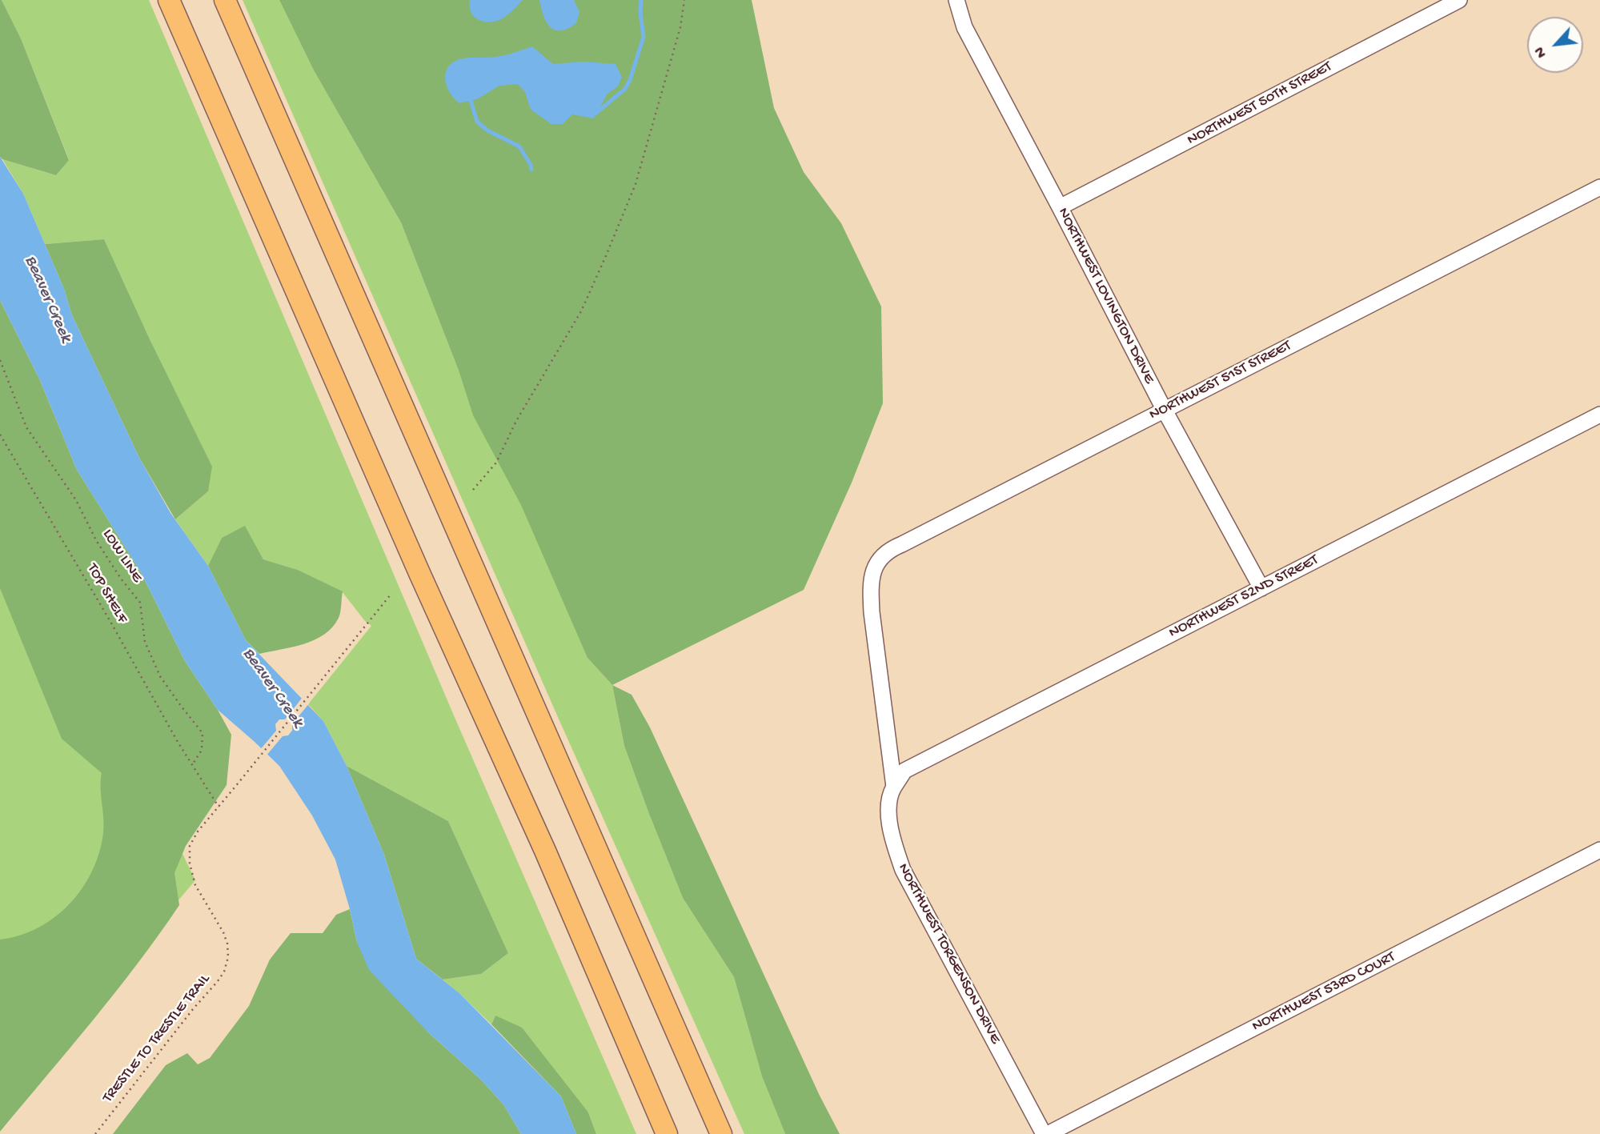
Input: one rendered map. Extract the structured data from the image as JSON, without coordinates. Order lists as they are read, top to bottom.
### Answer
{
  "streets": {
    "street": [
      "NORTHWEST 50TH STREET",
      "NORTHWEST LOVINGTON DRIVE",
      "NORTHWEST 51ST STREET",
      "NORTHWEST 52ND STREET",
      "NORTHWEST TORGENSON DRIVE",
      "NORTHWEST 53RD COURT"
    ],
    "path": ["LOW LINE", "TOP SHELF", "TRESTLE TO TRESTLE TRAIL"]
  },
  "crossings": [
    ["NORTHWEST 50TH STREET", "NORTHWEST LOVINGTON DRIVE"],
    ["NORTHWEST LOVINGTON DRIVE", "NORTHWEST 51ST STREET"],
    ["NORTHWEST LOVINGTON DRIVE", "NORTHWEST 52ND STREET"],
    ["NORTHWEST 51ST STREET", "NORTHWEST TORGENSON DRIVE"],
    ["LOW LINE", "TOP SHELF"],
    ["TOP SHELF", "TRESTLE TO TRESTLE TRAIL"],
    ["NORTHWEST 52ND STREET", "NORTHWEST TORGENSON DRIVE"]
  ],
  "water": ["Beaver Creek"],
  "north": "bottom left"
}
